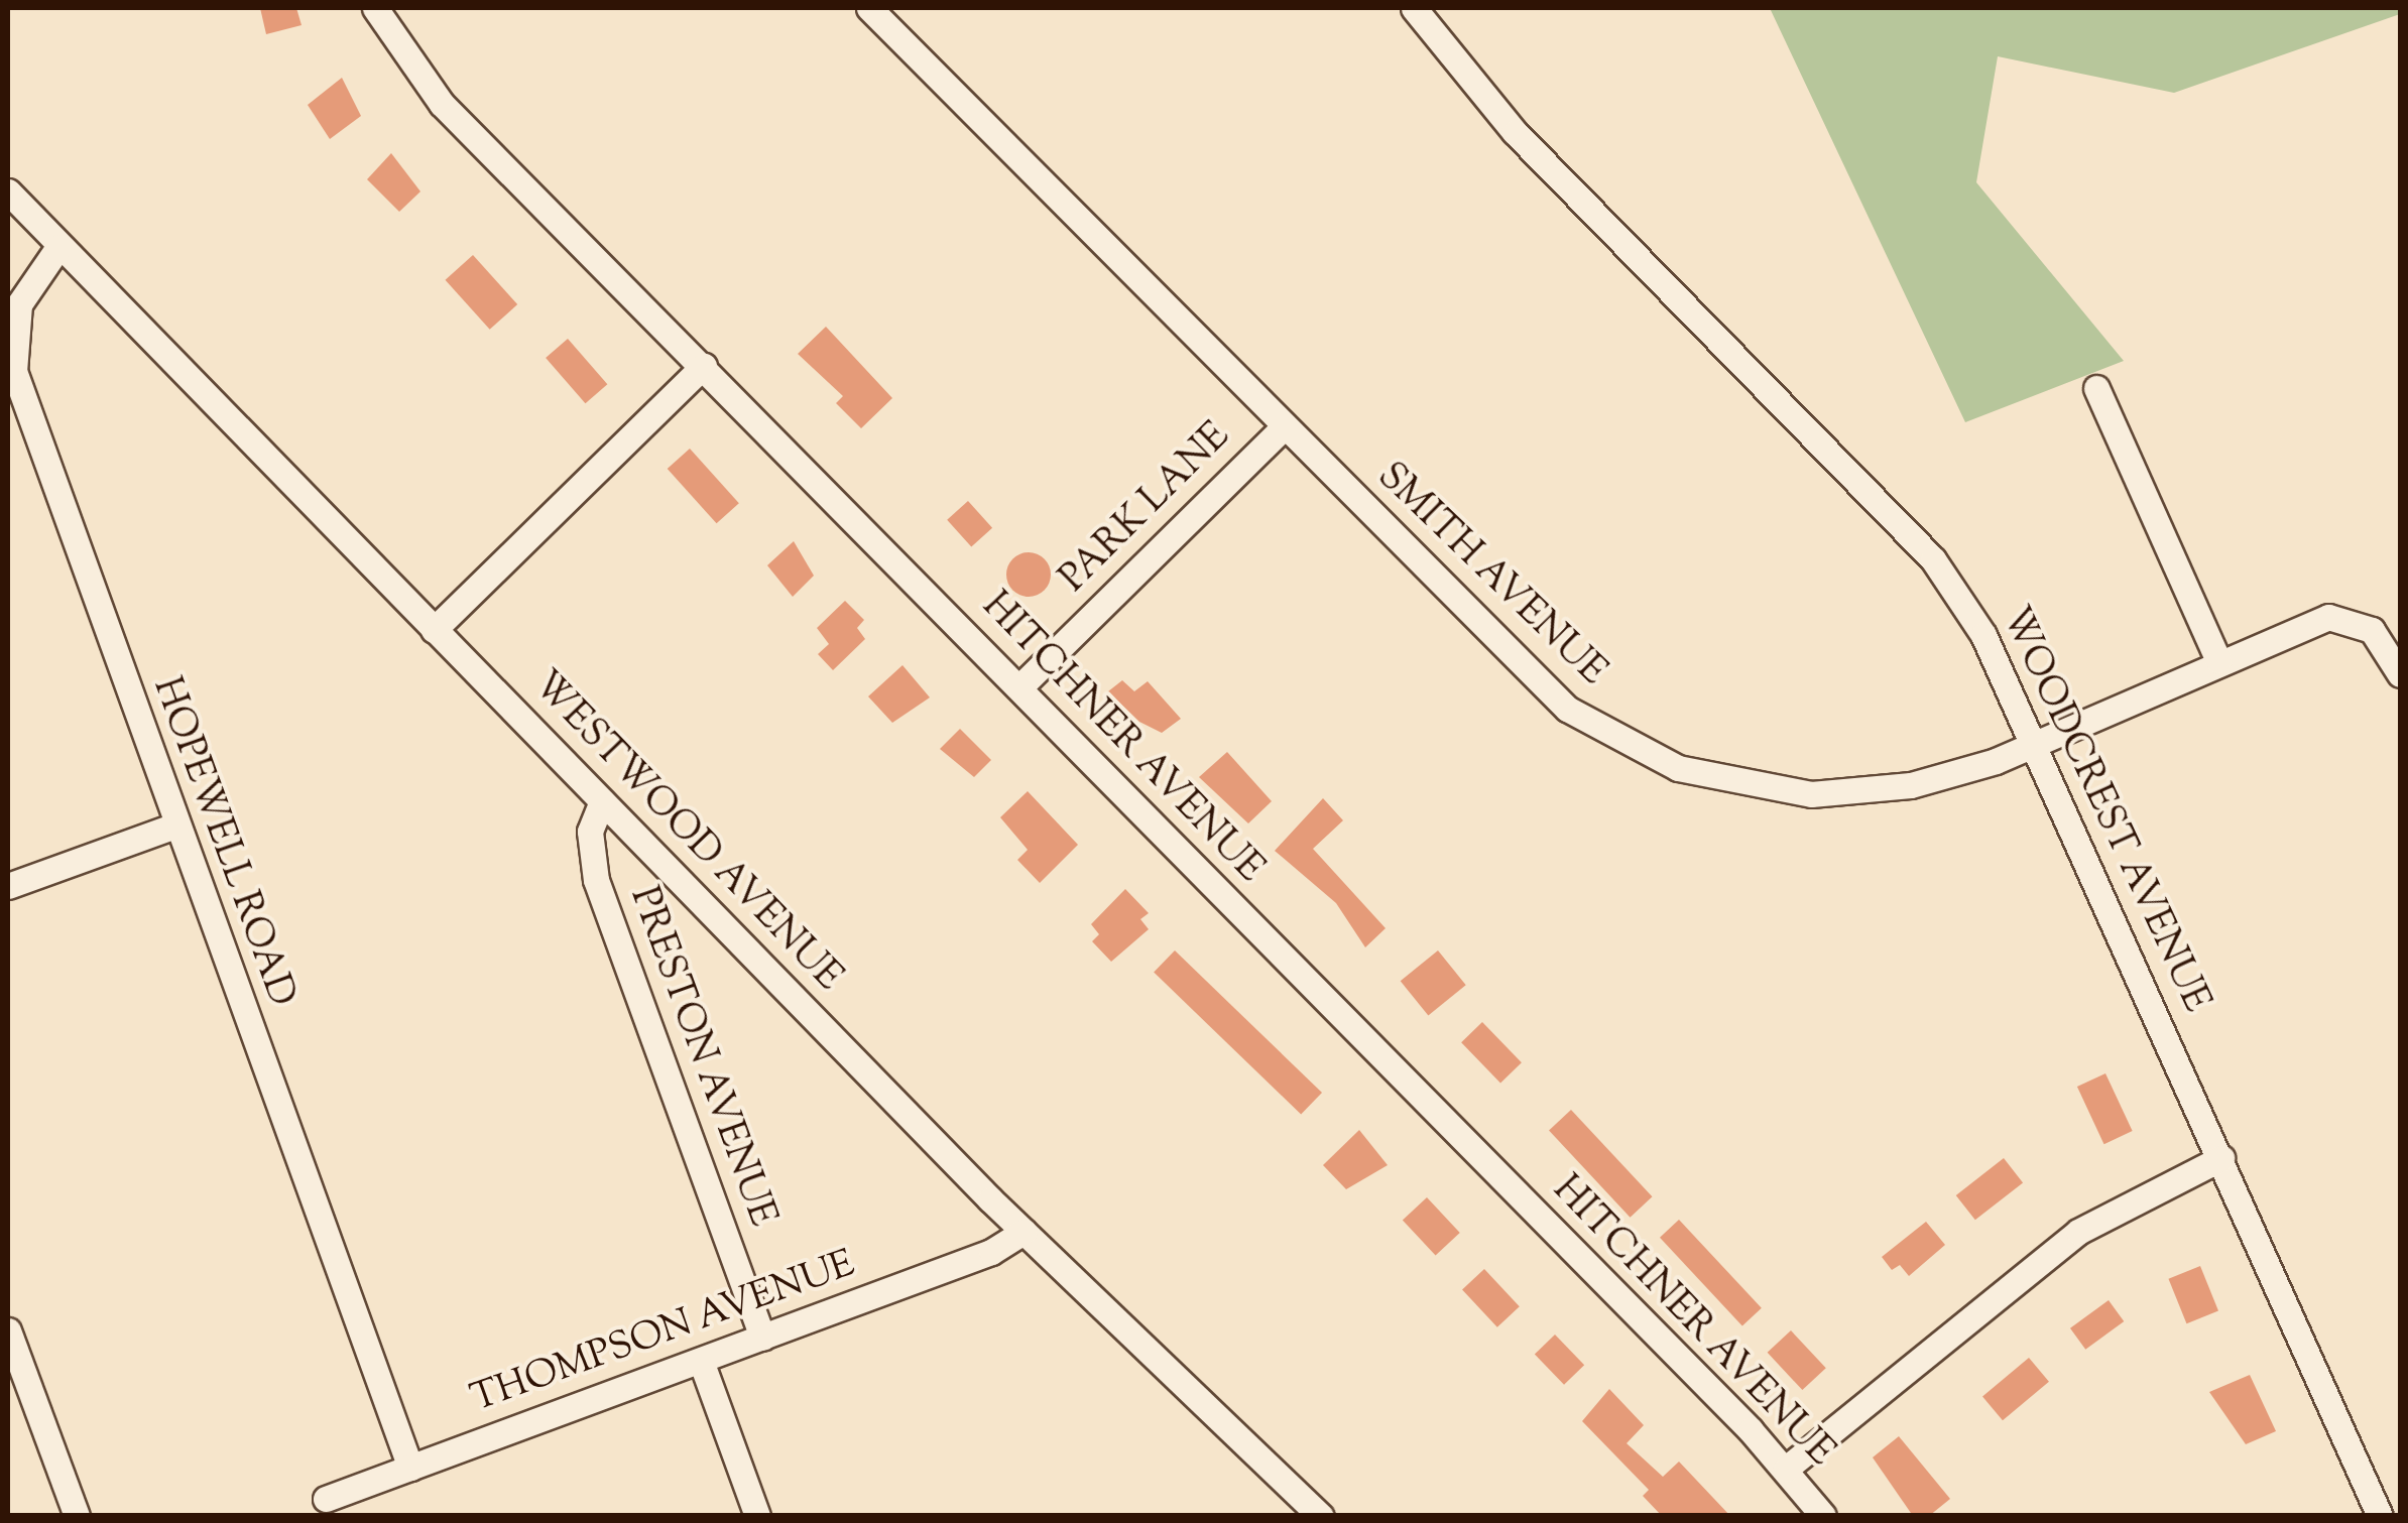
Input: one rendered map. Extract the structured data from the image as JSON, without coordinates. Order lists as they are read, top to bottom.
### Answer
{
  "streets": {
    "street": [
      "PARK LANE",
      "SMITH AVENUE",
      "HITCHNER AVENUE",
      "WOODCREST AVENUE",
      "WESTWOOD AVENUE",
      "HOPEWELL ROAD",
      "PRESTON AVENUE",
      "THOMPSON AVENUE"
    ]
  },
  "crossings": [
    ["PARK LANE", "SMITH AVENUE"],
    ["PARK LANE", "HITCHNER AVENUE"],
    ["SMITH AVENUE", "WOODCREST AVENUE"],
    ["WESTWOOD AVENUE", "HOPEWELL ROAD"],
    ["WESTWOOD AVENUE", "PRESTON AVENUE"],
    ["WESTWOOD AVENUE", "THOMPSON AVENUE"],
    ["HOPEWELL ROAD", "THOMPSON AVENUE"],
    ["PRESTON AVENUE", "THOMPSON AVENUE"]
  ]
}
